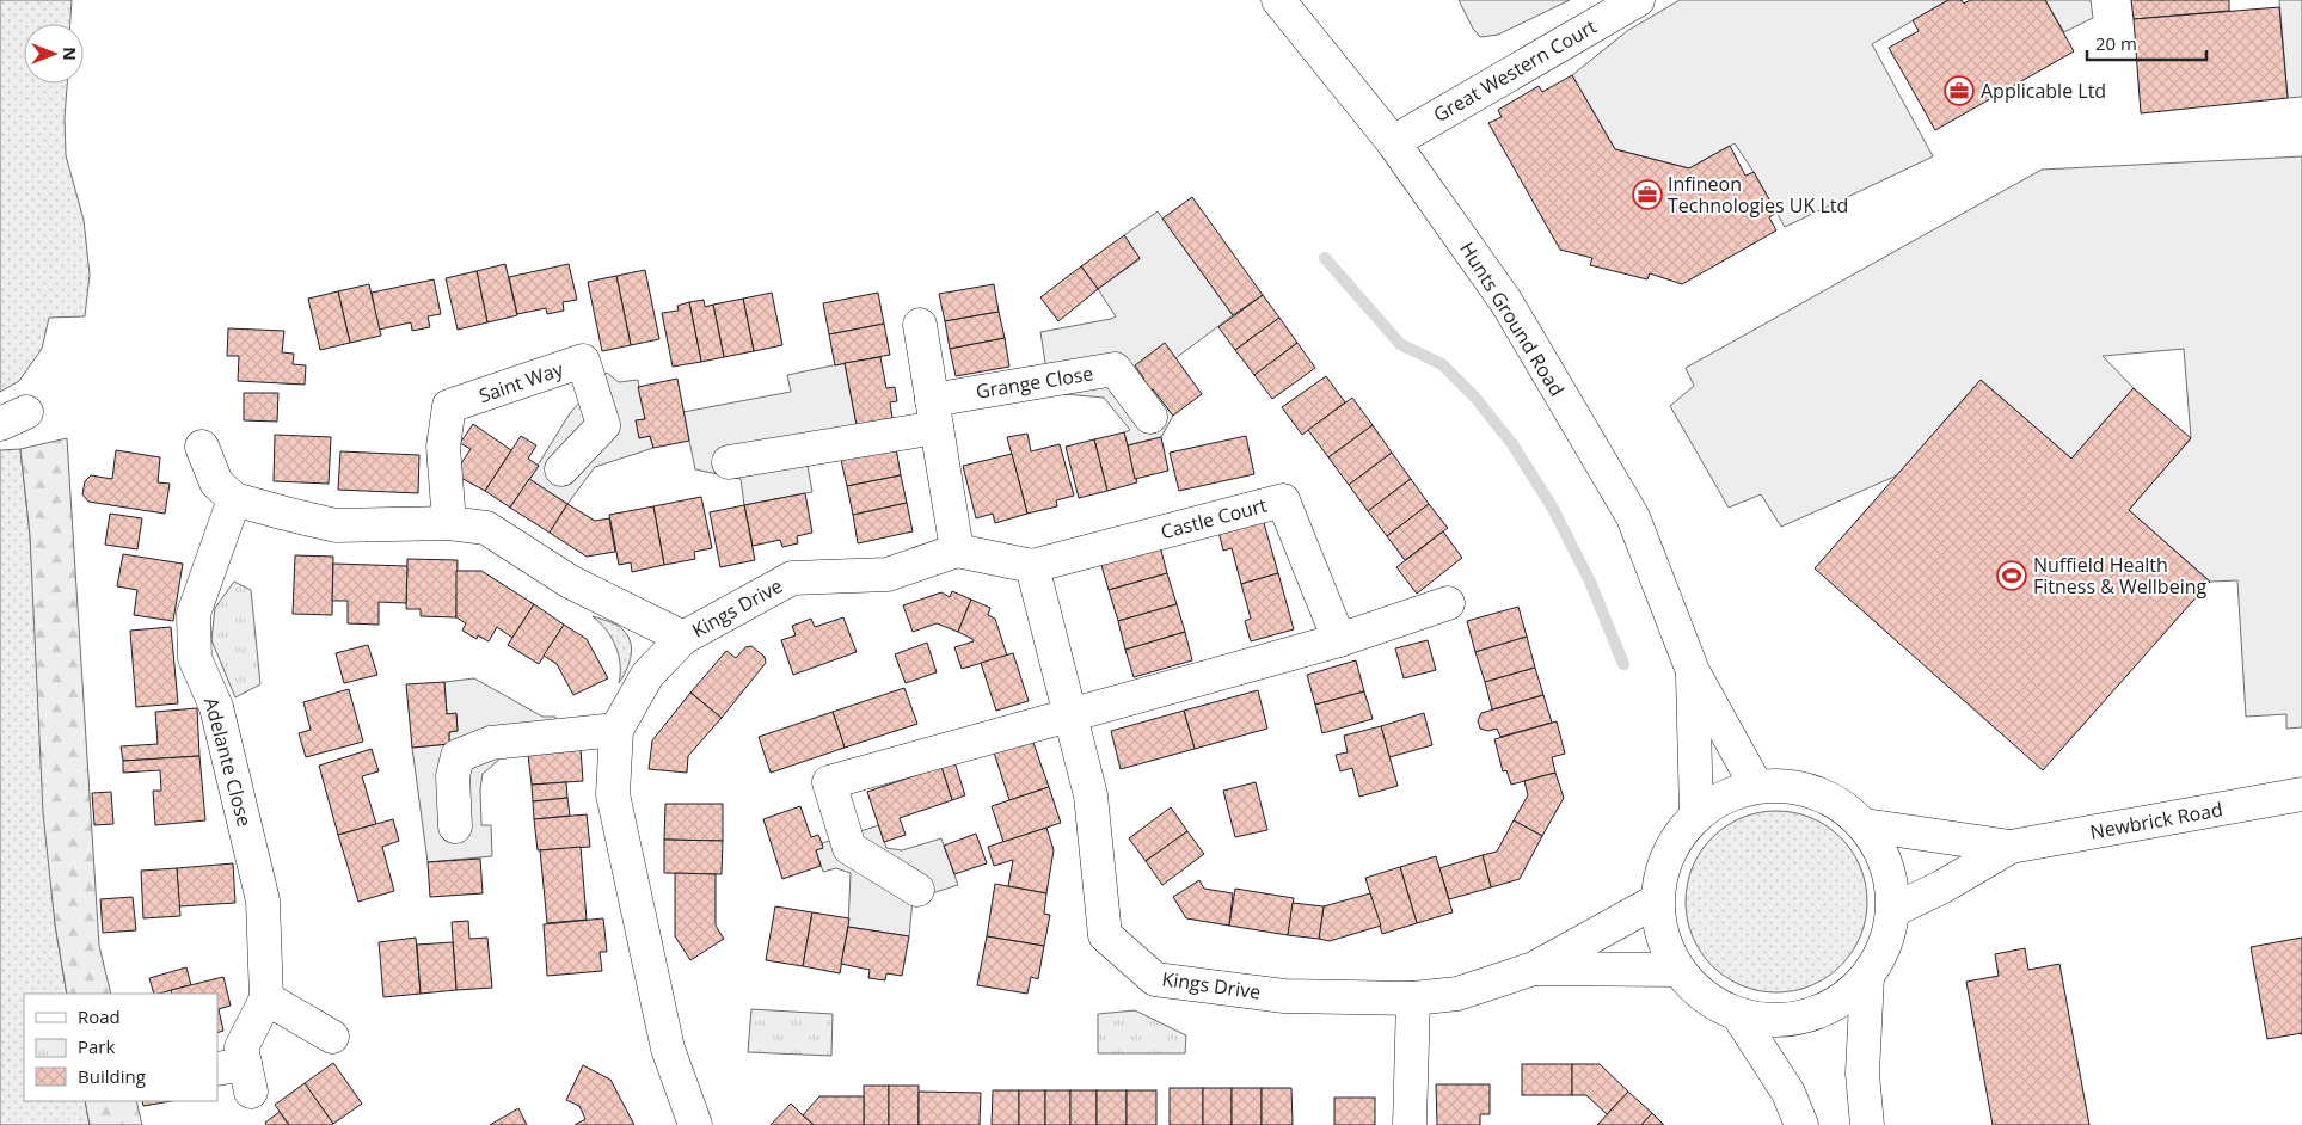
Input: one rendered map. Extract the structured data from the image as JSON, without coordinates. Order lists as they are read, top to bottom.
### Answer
{
  "streets": {
    "street": [
      "Great Western Court",
      "Hunts Ground Road",
      "Saint Way",
      "Grange Close",
      "Castle Court",
      "Kings Drive",
      "Adelante Close",
      "Newbrick Road"
    ]
  },
  "crossings": [
    ["Great Western Court", "Hunts Ground Road"],
    ["Castle Court", "Kings Drive"]
  ],
  "places": {
    "office": ["Applicable Ltd", "Infineon Technologies UK Ltd"],
    "sports": ["Nuffield Health Fitness & Wellbeing"]
  },
  "legend": ["Road", "Park", "Building"],
  "scale_bar": "20 m",
  "north": "right"
}
